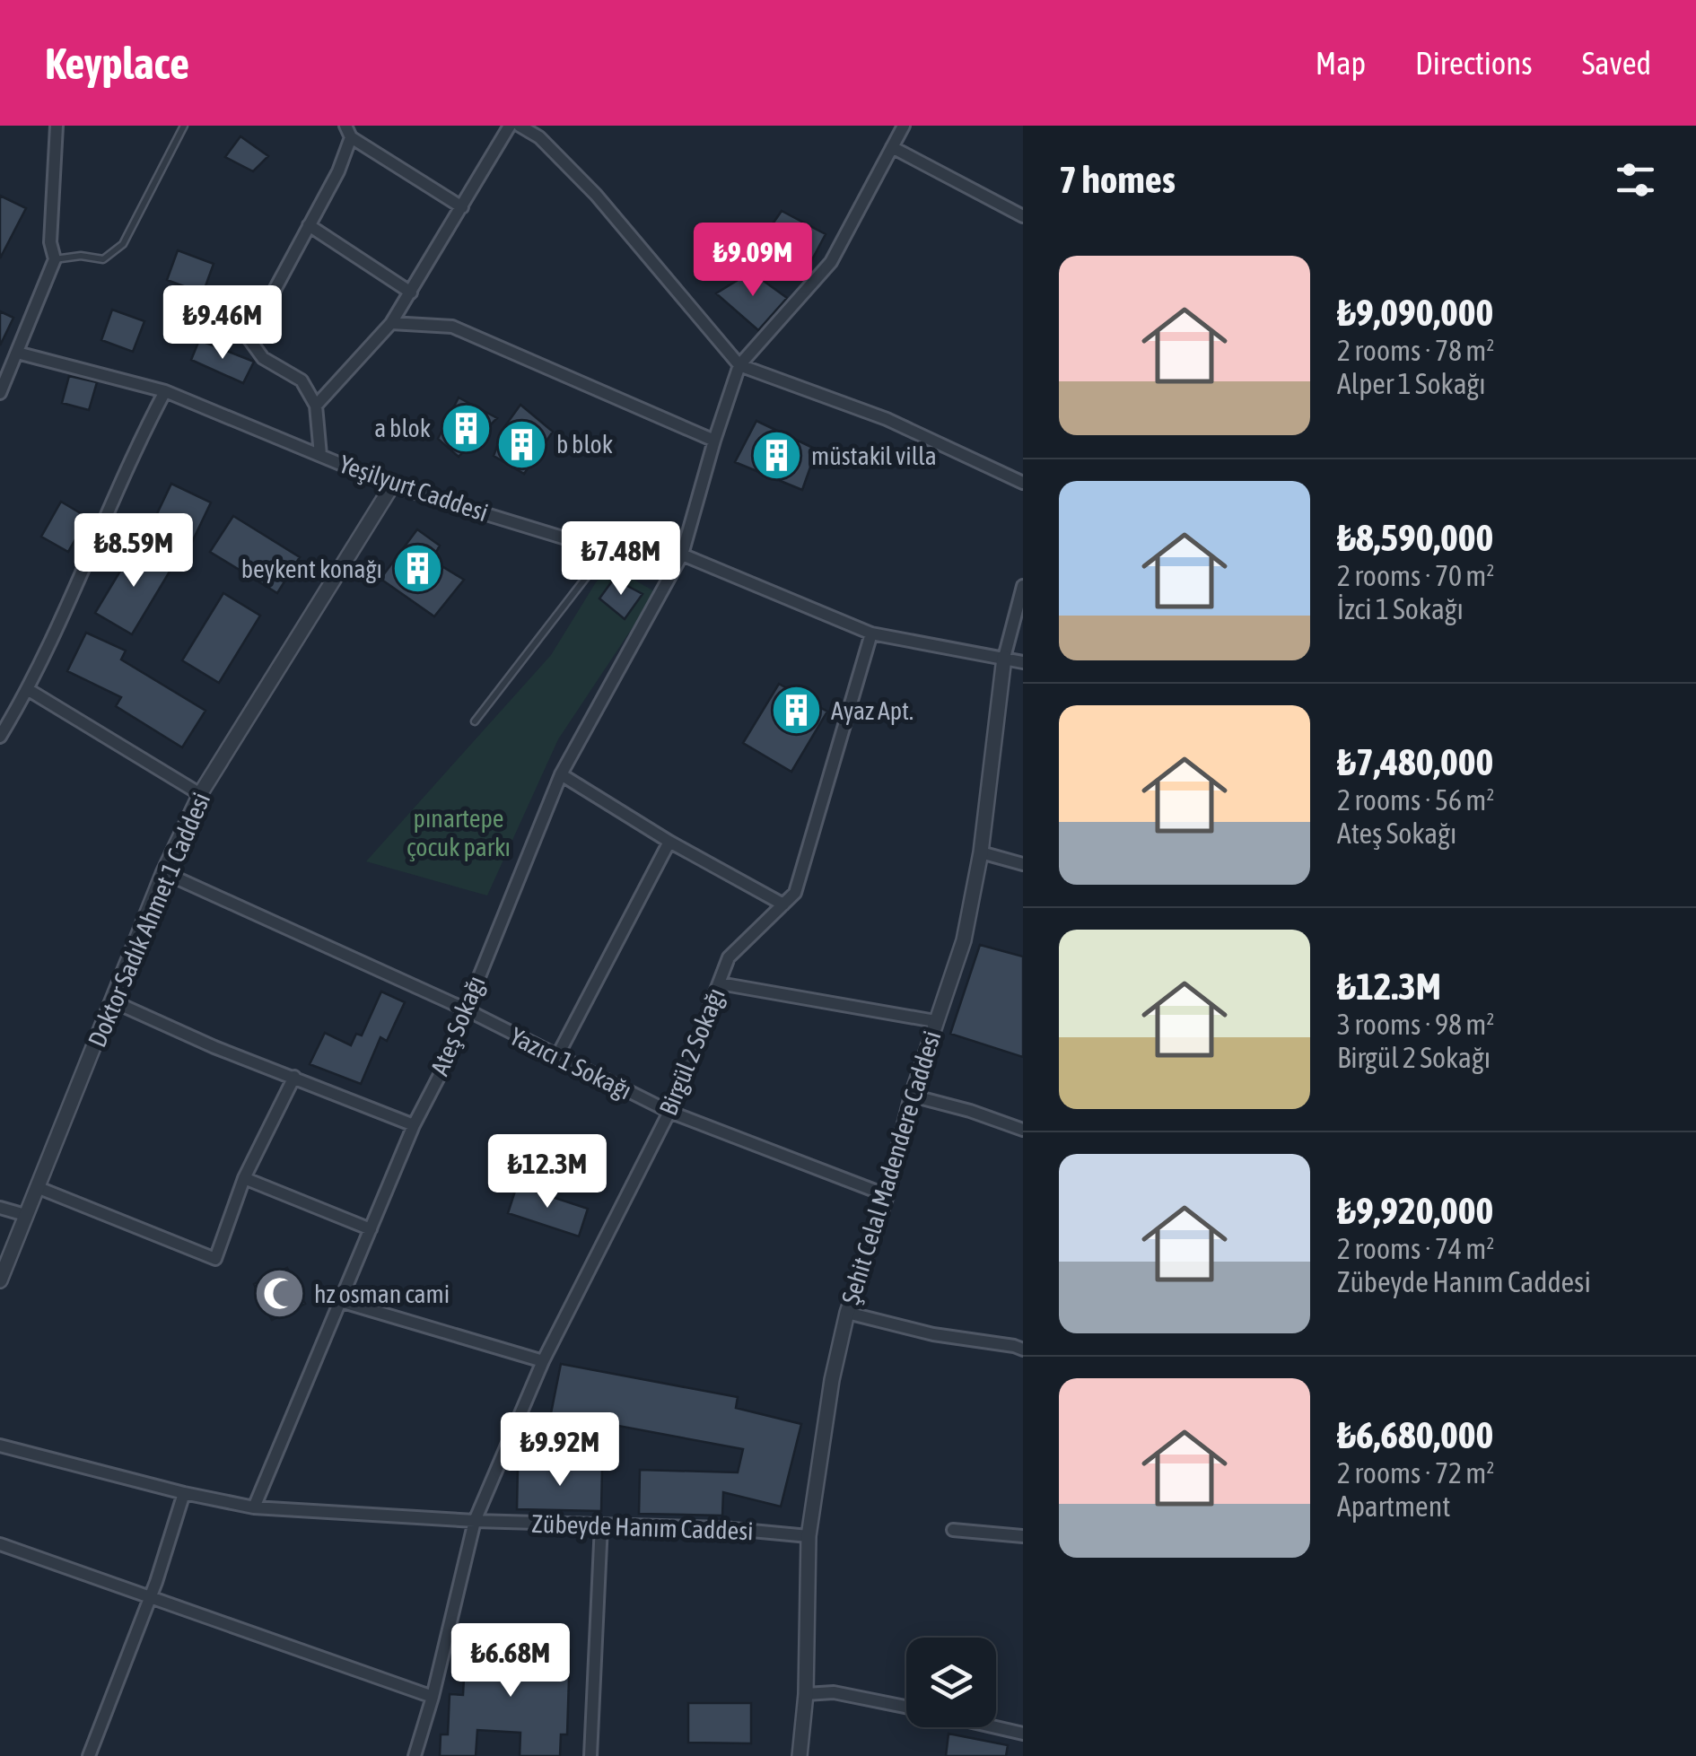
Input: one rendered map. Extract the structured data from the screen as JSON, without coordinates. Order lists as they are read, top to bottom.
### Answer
{
  "streets": {
    "street": [
      "Yeşilyurt Caddesi",
      "Doktor Sadık Ahmet 1 Caddesi",
      "Ateş Sokağı",
      "Birgül 2 Sokağı",
      "Yazıcı 1 Sokağı",
      "Şehit Celal Madendere Caddesi",
      "Zübeyde Hanım Caddesi"
    ]
  },
  "crossings": [
    ["Yeşilyurt Caddesi", "Doktor Sadık Ahmet 1 Caddesi"],
    ["Yeşilyurt Caddesi", "Ateş Sokağı"],
    ["Yeşilyurt Caddesi", "Birgül 2 Sokağı"],
    ["Yeşilyurt Caddesi", "Şehit Celal Madendere Caddesi"],
    ["Doktor Sadık Ahmet 1 Caddesi", "Yazıcı 1 Sokağı"],
    ["Ateş Sokağı", "Yazıcı 1 Sokağı"],
    ["Ateş Sokağı", "Zübeyde Hanım Caddesi"],
    ["Birgül 2 Sokağı", "Yazıcı 1 Sokağı"],
    ["Birgül 2 Sokağı", "Zübeyde Hanım Caddesi"],
    ["Yazıcı 1 Sokağı", "Şehit Celal Madendere Caddesi"],
    ["Şehit Celal Madendere Caddesi", "Zübeyde Hanım Caddesi"]
  ],
  "parks": ["pınartepe çocuk parkı"],
  "places": {
    "building": [
      "a blok",
      "b blok",
      "müstakil villa",
      "beykent konağı",
      "Ayaz Apt."
    ],
    "mosque": ["hz osman cami"]
  },
  "page": {
    "header": "Keyplace",
    "nav": ["Map", "Directions", "Saved"],
    "heading": "7 homes",
    "price": [
      "₺9.09M",
      "₺9.46M",
      "₺8.59M",
      "₺7.48M",
      "₺12.3M",
      "₺9.92M",
      "₺6.68M"
    ],
    "list": [
      {
        "name": "₺9,090,000",
        "note": "2 rooms · 78 m² · Alper 1 Sokağı"
      },
      {
        "name": "₺8,590,000",
        "note": "2 rooms · 70 m² · İzci 1 Sokağı"
      },
      {
        "name": "₺7,480,000",
        "note": "2 rooms · 56 m² · Ateş Sokağı"
      },
      {
        "name": "₺12.3M",
        "note": "3 rooms · 98 m² · Birgül 2 Sokağı"
      },
      {
        "name": "₺9,920,000",
        "note": "2 rooms · 74 m² · Zübeyde Hanım Caddesi"
      },
      {
        "name": "₺6,680,000",
        "note": "2 rooms · 72 m² · Apartment"
      }
    ]
  }
}
